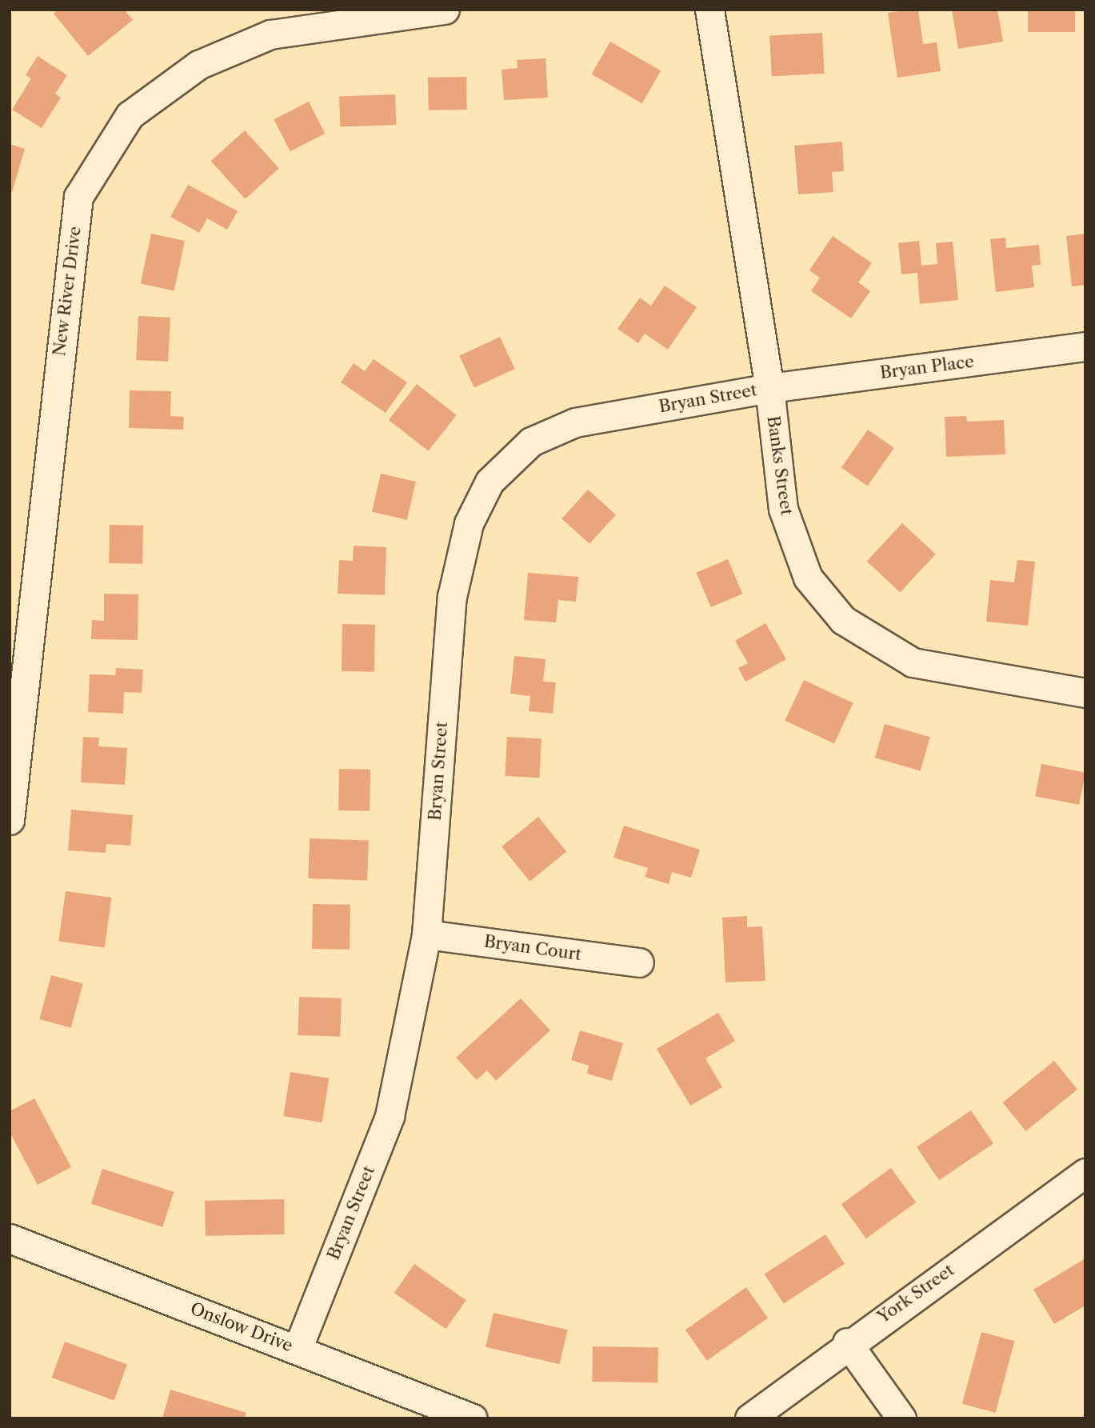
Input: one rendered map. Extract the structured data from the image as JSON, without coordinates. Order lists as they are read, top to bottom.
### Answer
{
  "streets": {
    "street": [
      "New River Drive",
      "Bryan Place",
      "Bryan Street",
      "Banks Street",
      "Bryan Court",
      "York Street",
      "Onslow Drive"
    ]
  },
  "crossings": [
    ["Bryan Place", "Bryan Street"],
    ["Bryan Place", "Banks Street"],
    ["Bryan Street", "Banks Street"],
    ["Bryan Street", "Bryan Court"],
    ["Bryan Street", "Onslow Drive"]
  ]
}
